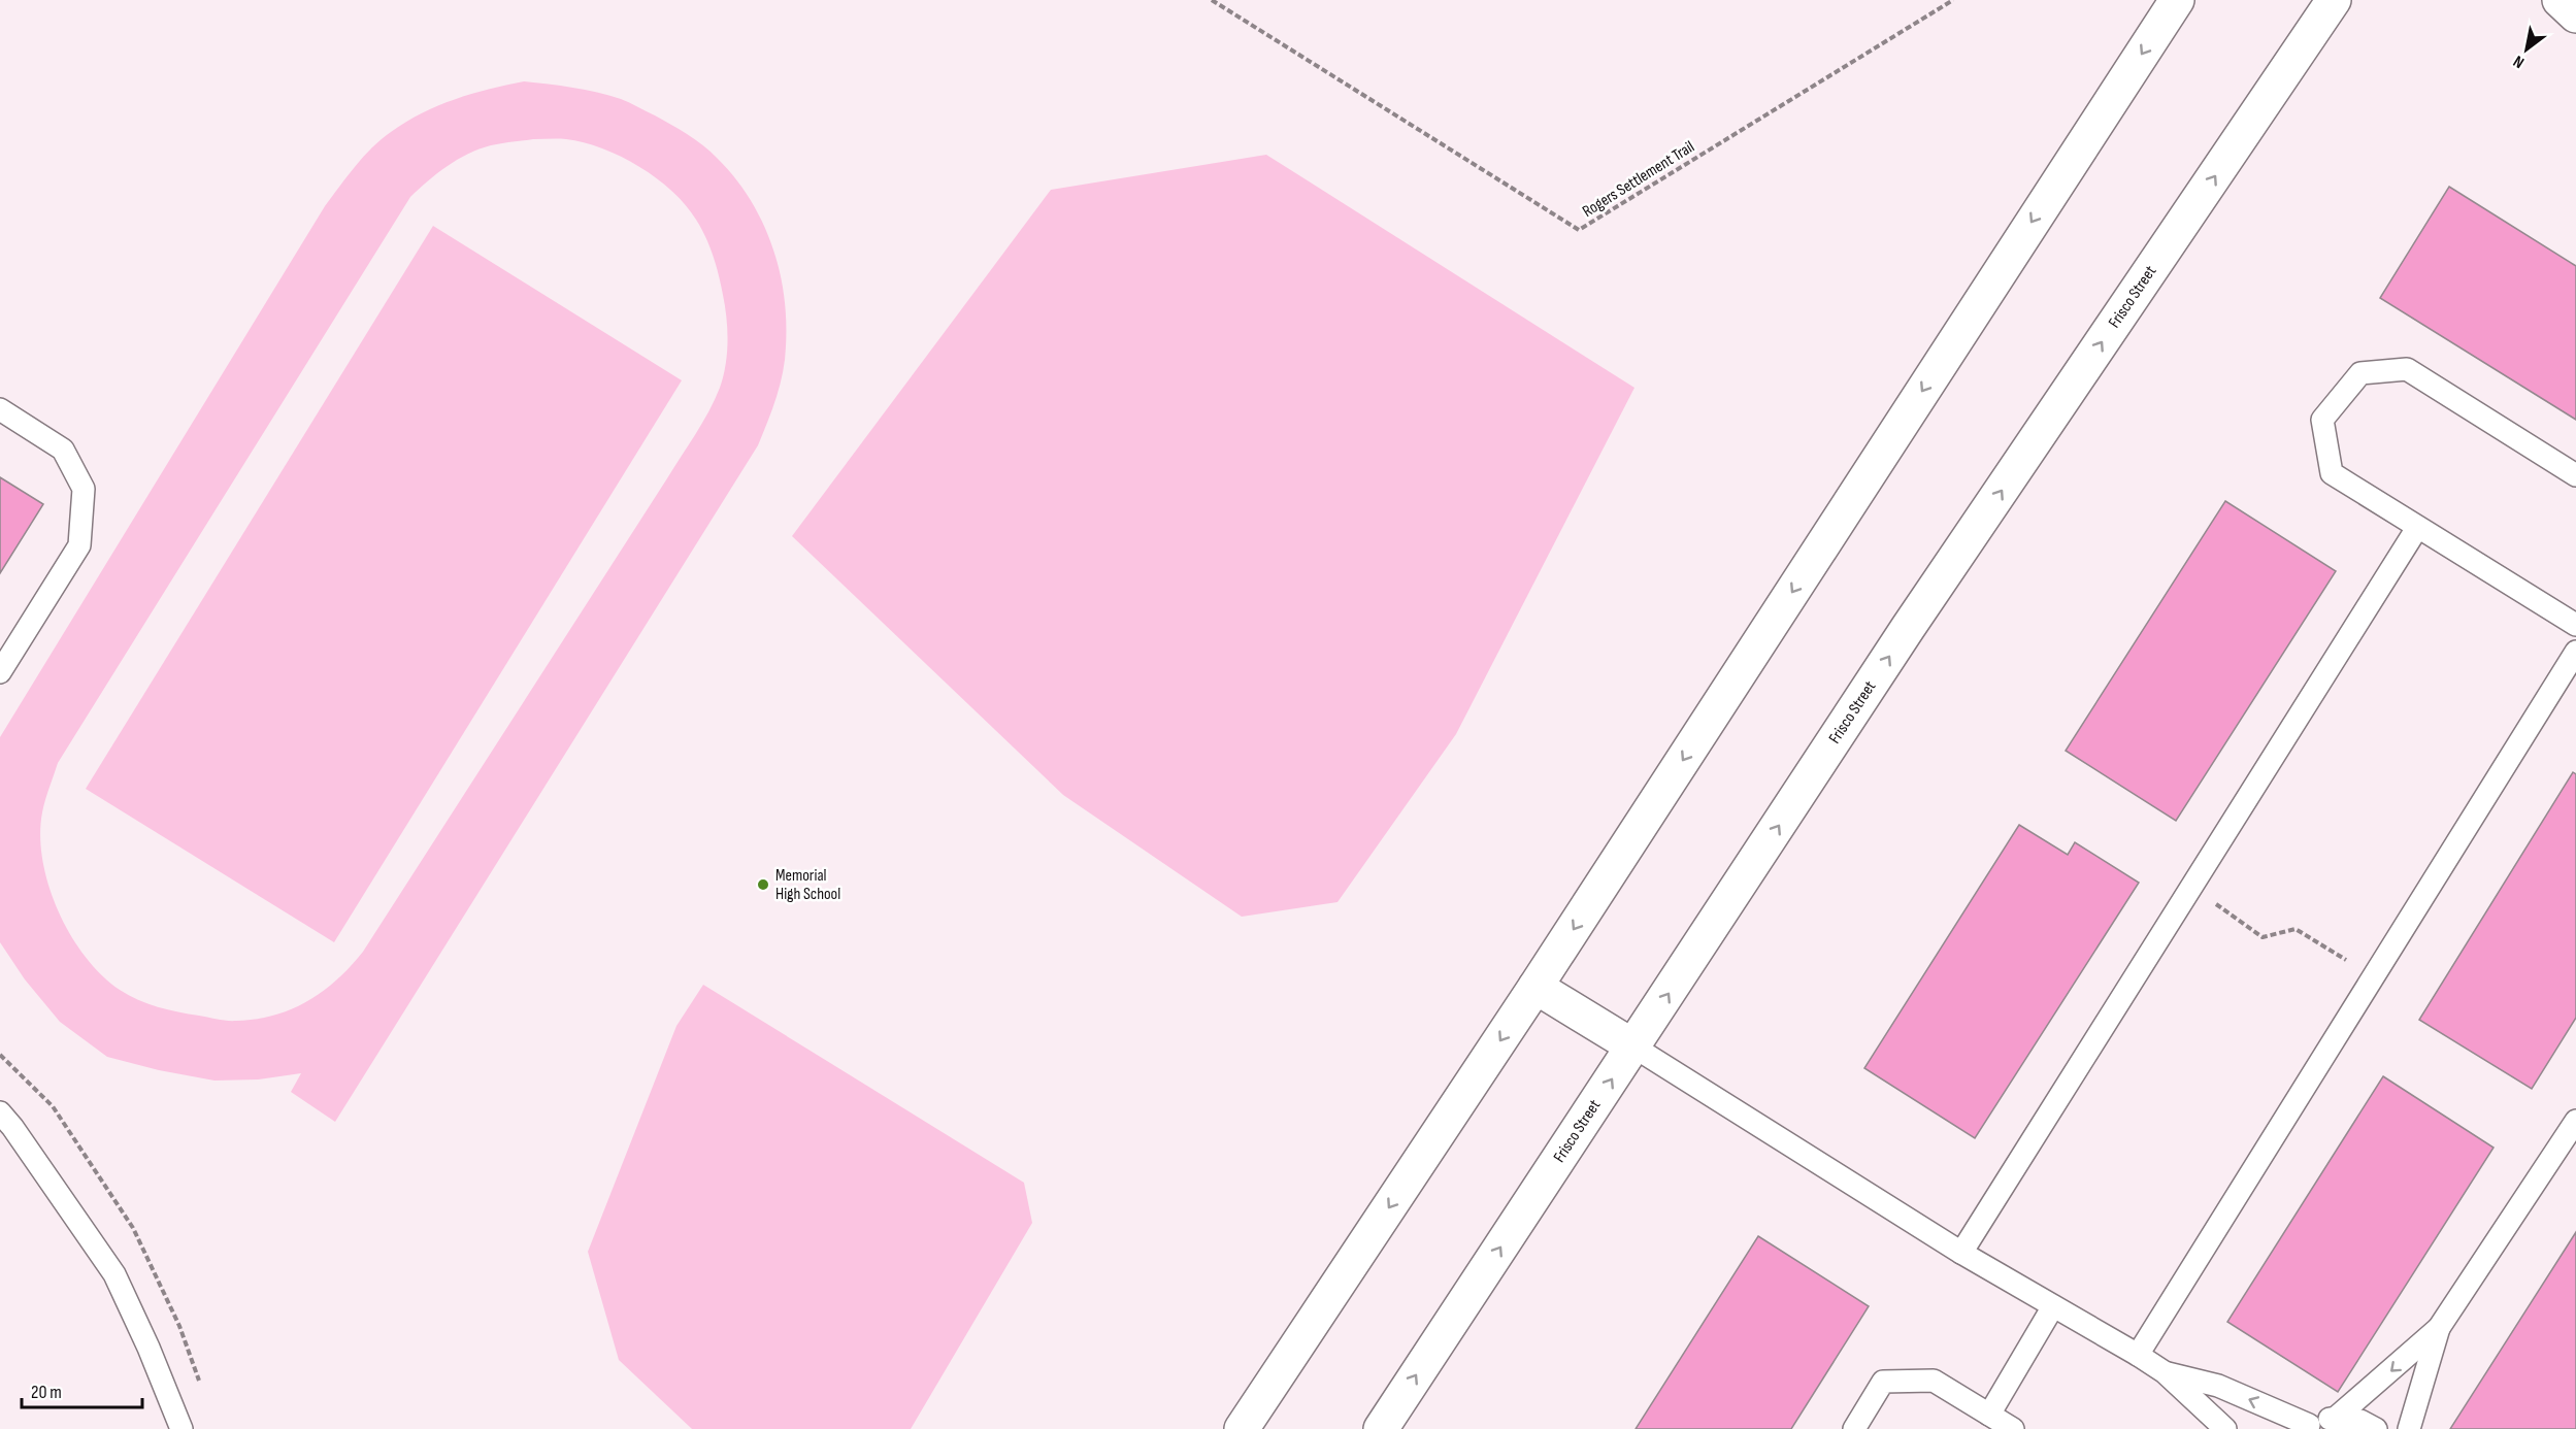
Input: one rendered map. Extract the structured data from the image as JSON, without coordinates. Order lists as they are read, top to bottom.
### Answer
{
  "streets": {
    "street": ["Frisco Street"],
    "path": ["Rogers Settlement Trail"]
  },
  "places": ["Memorial High School"],
  "scale_bar": "20 m",
  "north": "bottom left"
}
